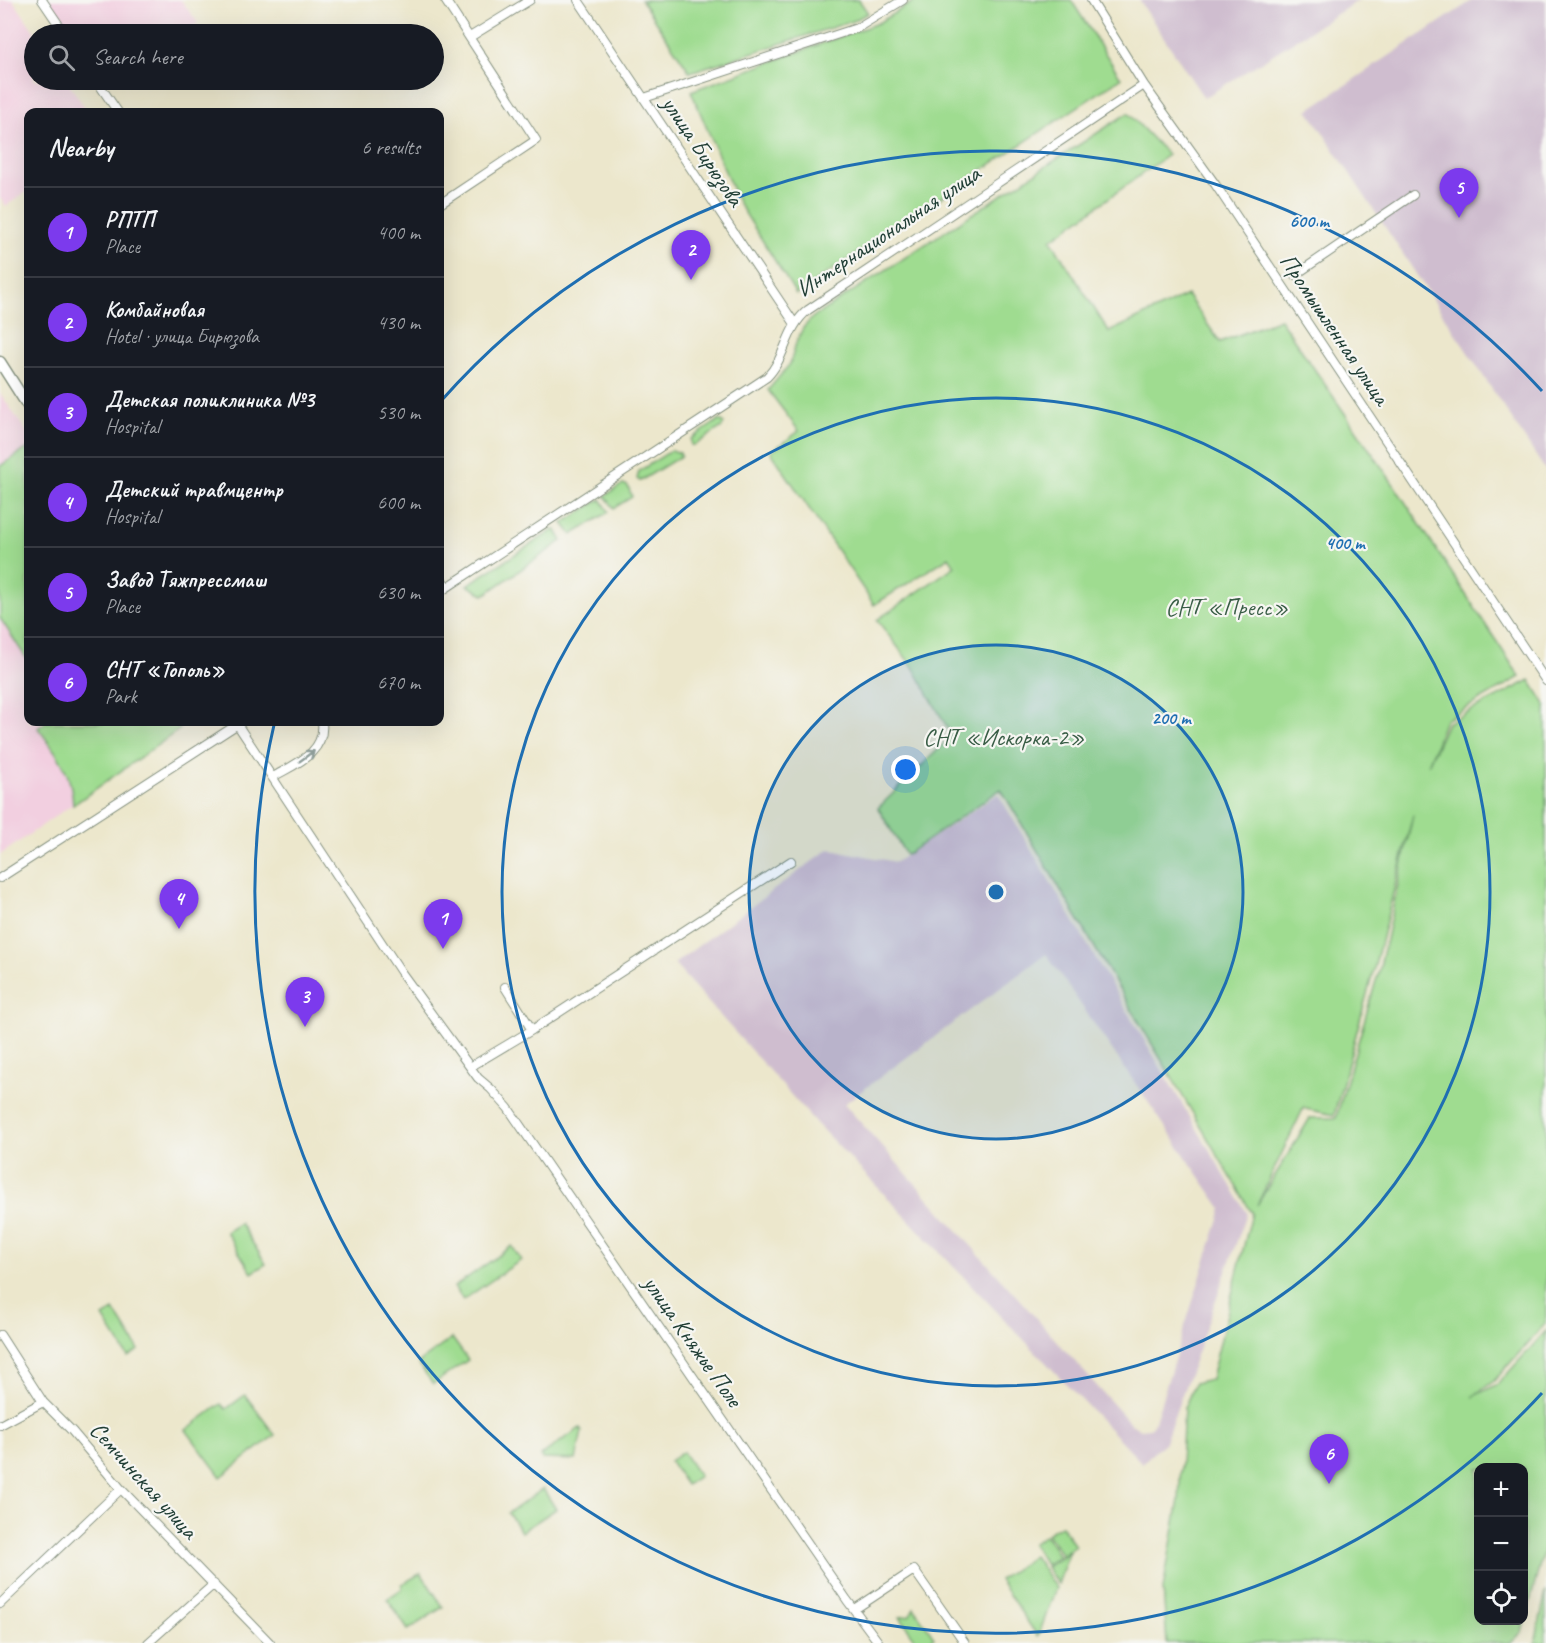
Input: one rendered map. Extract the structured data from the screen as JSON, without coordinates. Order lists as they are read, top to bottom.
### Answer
{
  "streets": {
    "street": [
      "улица Бирюзова",
      "Интернациональная улица",
      "Промышленная улица",
      "улица Княжье Поле",
      "Семчинская улица"
    ]
  },
  "crossings": [
    ["улица Бирюзова", "Интернациональная улица"],
    ["Интернациональная улица", "Промышленная улица"]
  ],
  "parks": ["СНТ «Пресс»", "СНТ «Искорка-2»"],
  "page": {
    "search": "Search here",
    "heading": ["Nearby", "6 results"],
    "pins": [
      "5",
      "2",
      "4",
      "1",
      "3",
      "6"
    ],
    "list": [
      {
        "mark": "1",
        "name": "РПТП",
        "note": "Place",
        "value": "400 m"
      },
      {
        "mark": "2",
        "name": "Комбайновая",
        "note": "Hotel · улица Бирюзова",
        "value": "430 m"
      },
      {
        "mark": "3",
        "name": "Детская поликлиника №3",
        "note": "Hospital",
        "value": "530 m"
      },
      {
        "mark": "4",
        "name": "Детский травмцентр",
        "note": "Hospital",
        "value": "600 m"
      },
      {
        "mark": "5",
        "name": "Завод Тяжпрессмаш",
        "note": "Place",
        "value": "630 m"
      },
      {
        "mark": "6",
        "name": "СНТ «Тополь»",
        "note": "Park",
        "value": "670 m"
      }
    ],
    "map_buttons": ["+", "−"]
  },
  "rings": ["600 m", "400 m", "200 m"]
}
